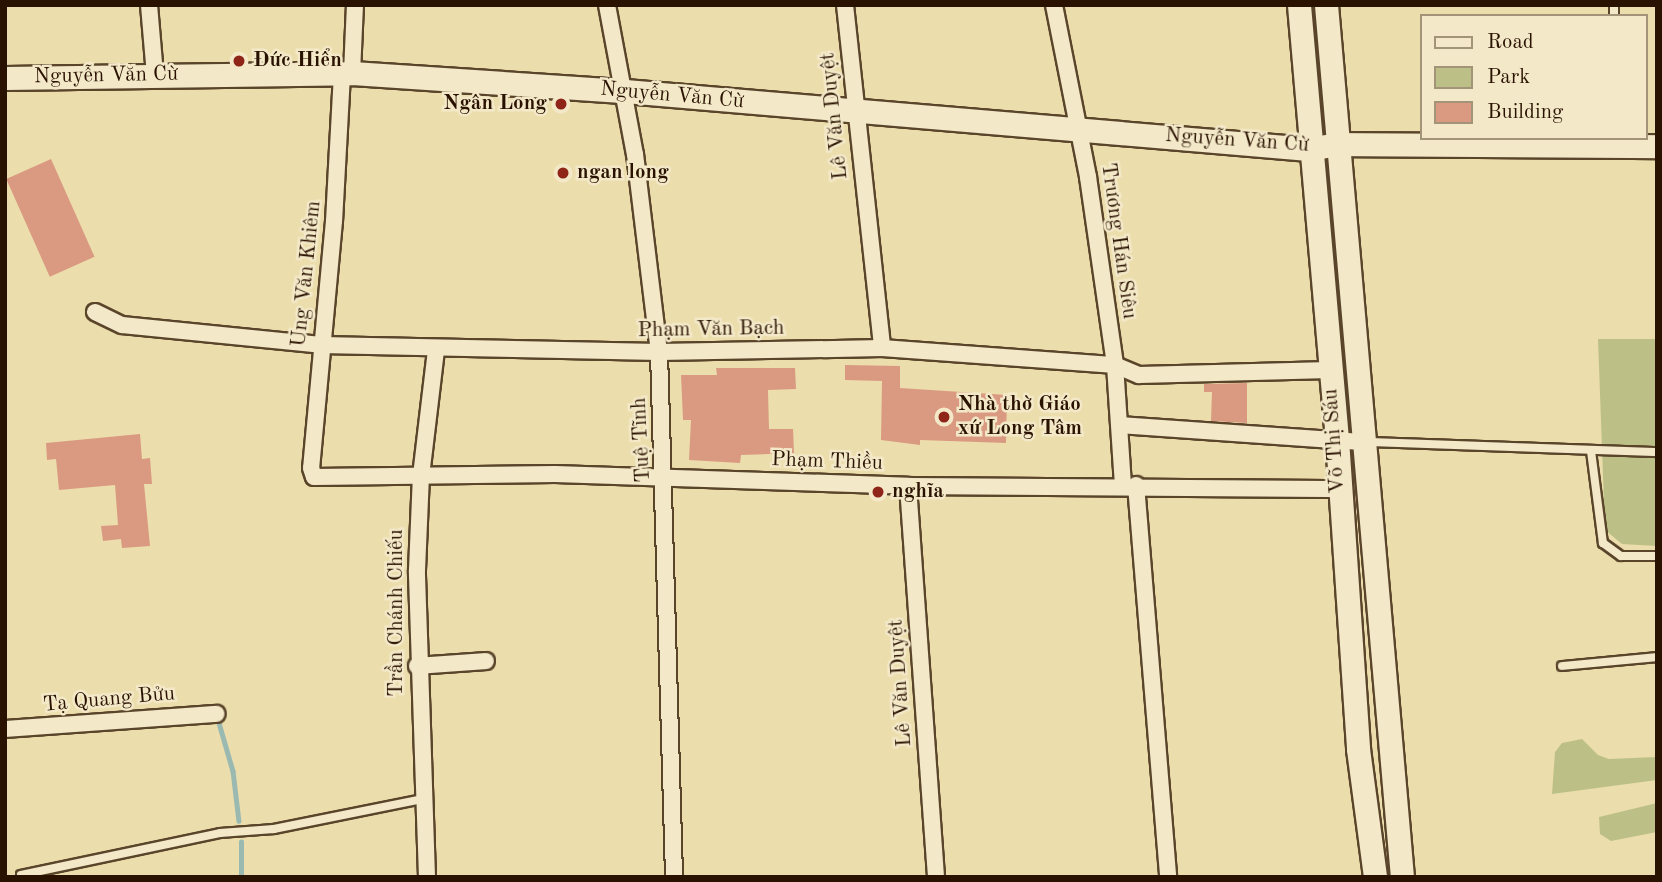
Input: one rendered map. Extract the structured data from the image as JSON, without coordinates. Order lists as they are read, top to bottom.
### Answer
{
  "streets": {
    "main road": ["Nguyễn Văn Cừ", "Võ Thị Sáu"],
    "street": [
      "Lê Văn Duyệt",
      "Trương Hán Siêu",
      "Ung Văn Khiêm",
      "Phạm Văn Bạch",
      "Tuệ Tĩnh",
      "Phạm Thiều",
      "Trần Chánh Chiếu",
      "Tạ Quang Bửu"
    ]
  },
  "crossings": [
    ["Nguyễn Văn Cừ", "Lê Văn Duyệt"],
    ["Nguyễn Văn Cừ", "Trương Hán Siêu"],
    ["Nguyễn Văn Cừ", "Ung Văn Khiêm"],
    ["Nguyễn Văn Cừ", "Tuệ Tĩnh"],
    ["Nguyễn Văn Cừ", "Võ Thị Sáu"],
    ["Lê Văn Duyệt", "Phạm Văn Bạch"],
    ["Lê Văn Duyệt", "Phạm Thiều"],
    ["Trương Hán Siêu", "Phạm Văn Bạch"],
    ["Trương Hán Siêu", "Phạm Thiều"],
    ["Ung Văn Khiêm", "Phạm Văn Bạch"],
    ["Ung Văn Khiêm", "Phạm Thiều"],
    ["Phạm Văn Bạch", "Tuệ Tĩnh"],
    ["Phạm Văn Bạch", "Võ Thị Sáu"],
    ["Phạm Văn Bạch", "Trần Chánh Chiếu"],
    ["Tuệ Tĩnh", "Phạm Thiều"],
    ["Võ Thị Sáu", "Phạm Thiều"],
    ["Phạm Thiều", "Trần Chánh Chiếu"]
  ],
  "places": [
    "Đức Hiển",
    "Ngân Long",
    "ngan long",
    "Nhà thờ Giáo xứ Long Tâm",
    "nghĩa"
  ],
  "legend": ["Road", "Park", "Building"]
}
